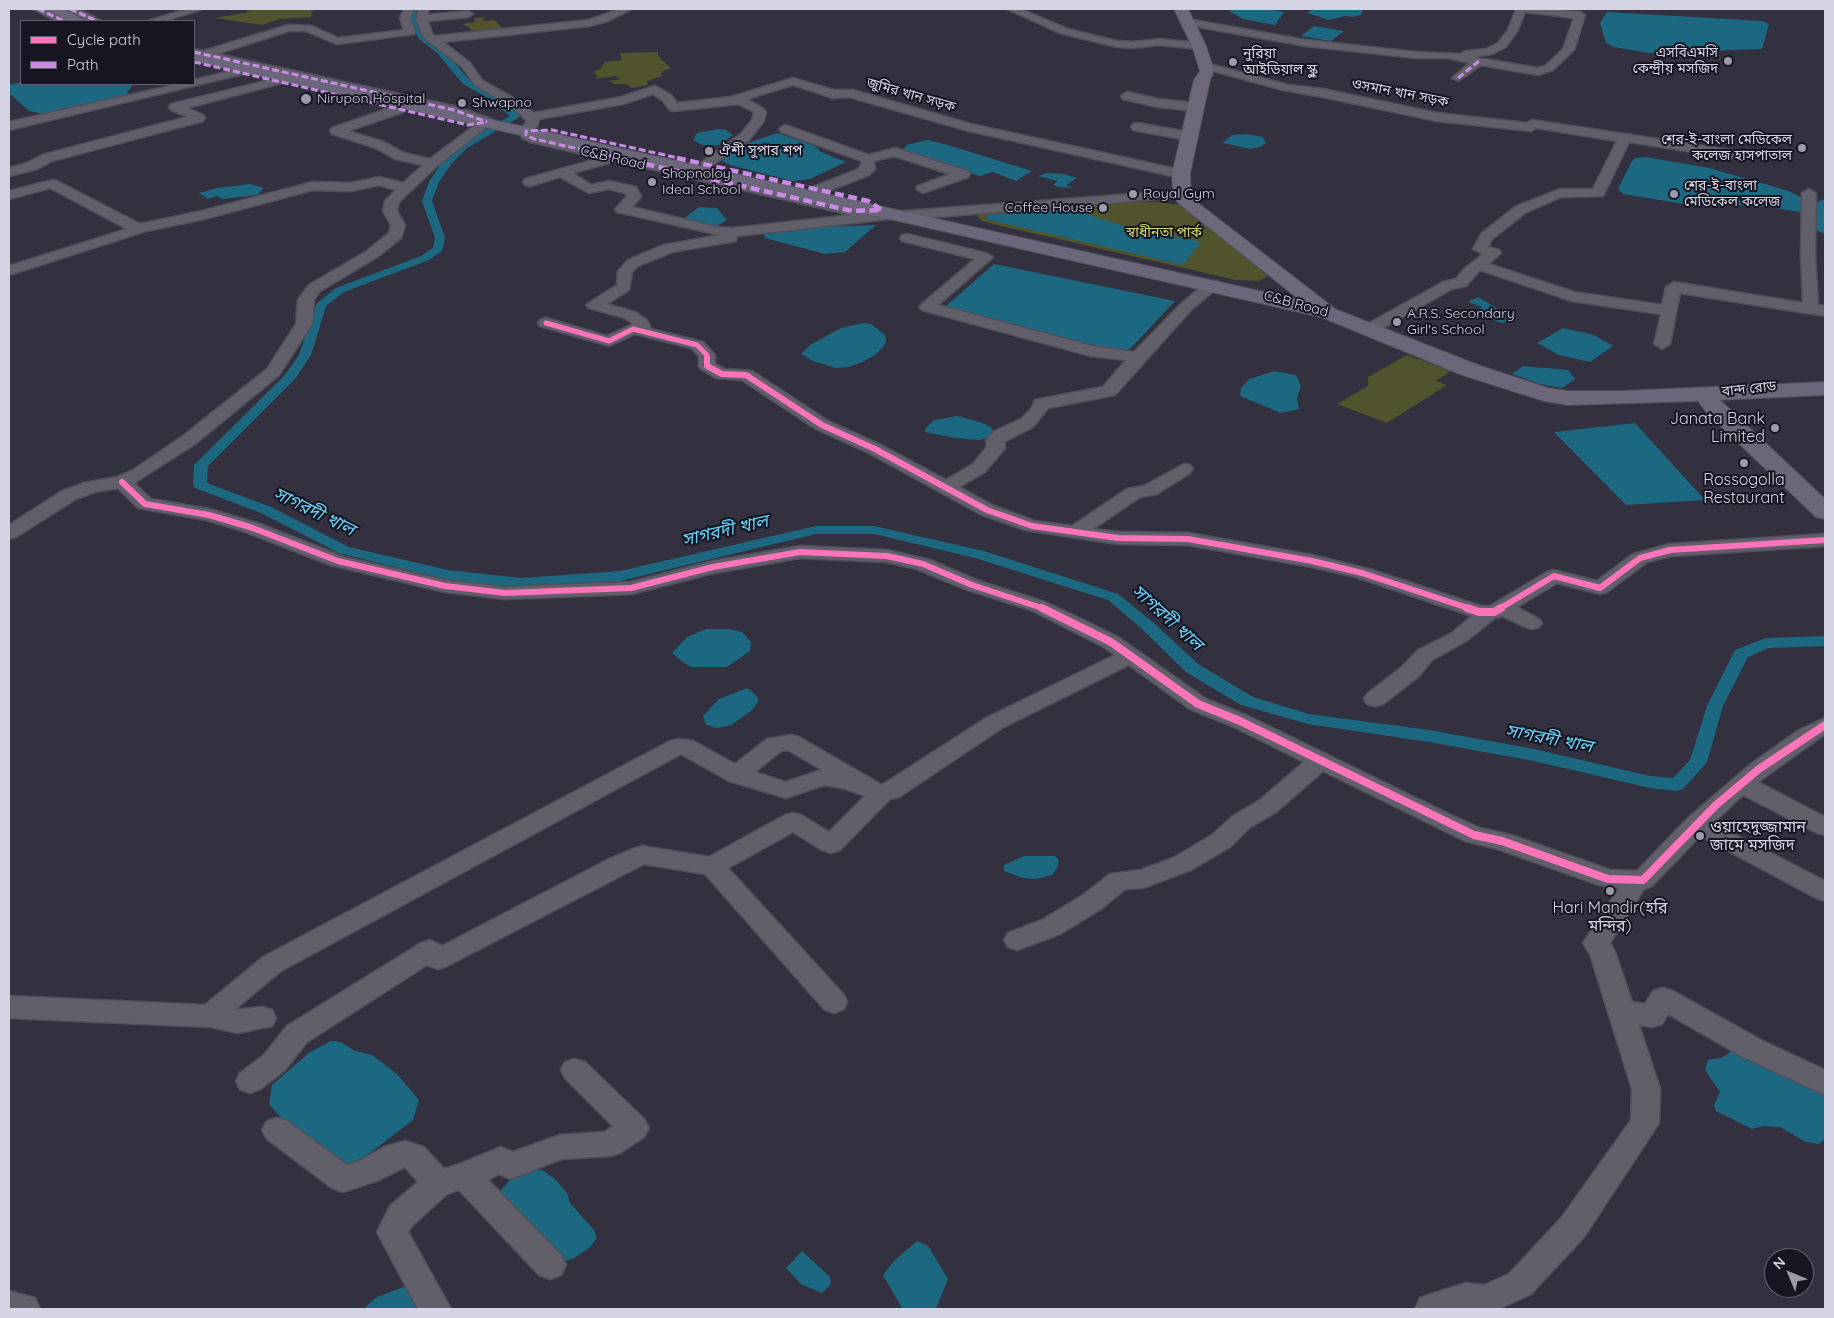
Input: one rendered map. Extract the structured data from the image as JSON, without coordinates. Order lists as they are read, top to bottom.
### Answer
{
  "streets": {
    "highway": ["C&B Road", "বান্দ রোড"],
    "street": ["ওসমান খান সড়ক", "জুমির খান সড়ক"]
  },
  "crossings": [
    ["জুমির খান সড়ক", "C&B Road"],
    ["C&B Road", "বান্দ রোড"]
  ],
  "water": ["সাগরদী খাল"],
  "parks": ["স্বাধীনতা পার্ক"],
  "places": [
    "এসবিএমসি কেন্দ্রীয় মসজিদ",
    "নুরিয়া আইডিয়াল স্কুল",
    "Nirupon Hospital",
    "Shwapno",
    "শের-ই-বাংলা মেডিকেল কলেজ হাসপাতাল",
    "ঐশী সুপার শপ",
    "Shopnoloy Ideal School",
    "Royal Gym",
    "শের-ই-বাংলা মেডিকেল কলেজ",
    "Coffee House",
    "A.R.S. Secondary Girl's School",
    "Janata Bank Limited",
    "Rossogolla Restaurant",
    "ওয়াহেদুজ্জামান জামে মসজিদ",
    "Hari Mandir(হরি মন্দির)"
  ],
  "legend": ["Cycle path", "Path"],
  "north": "top left"
}
